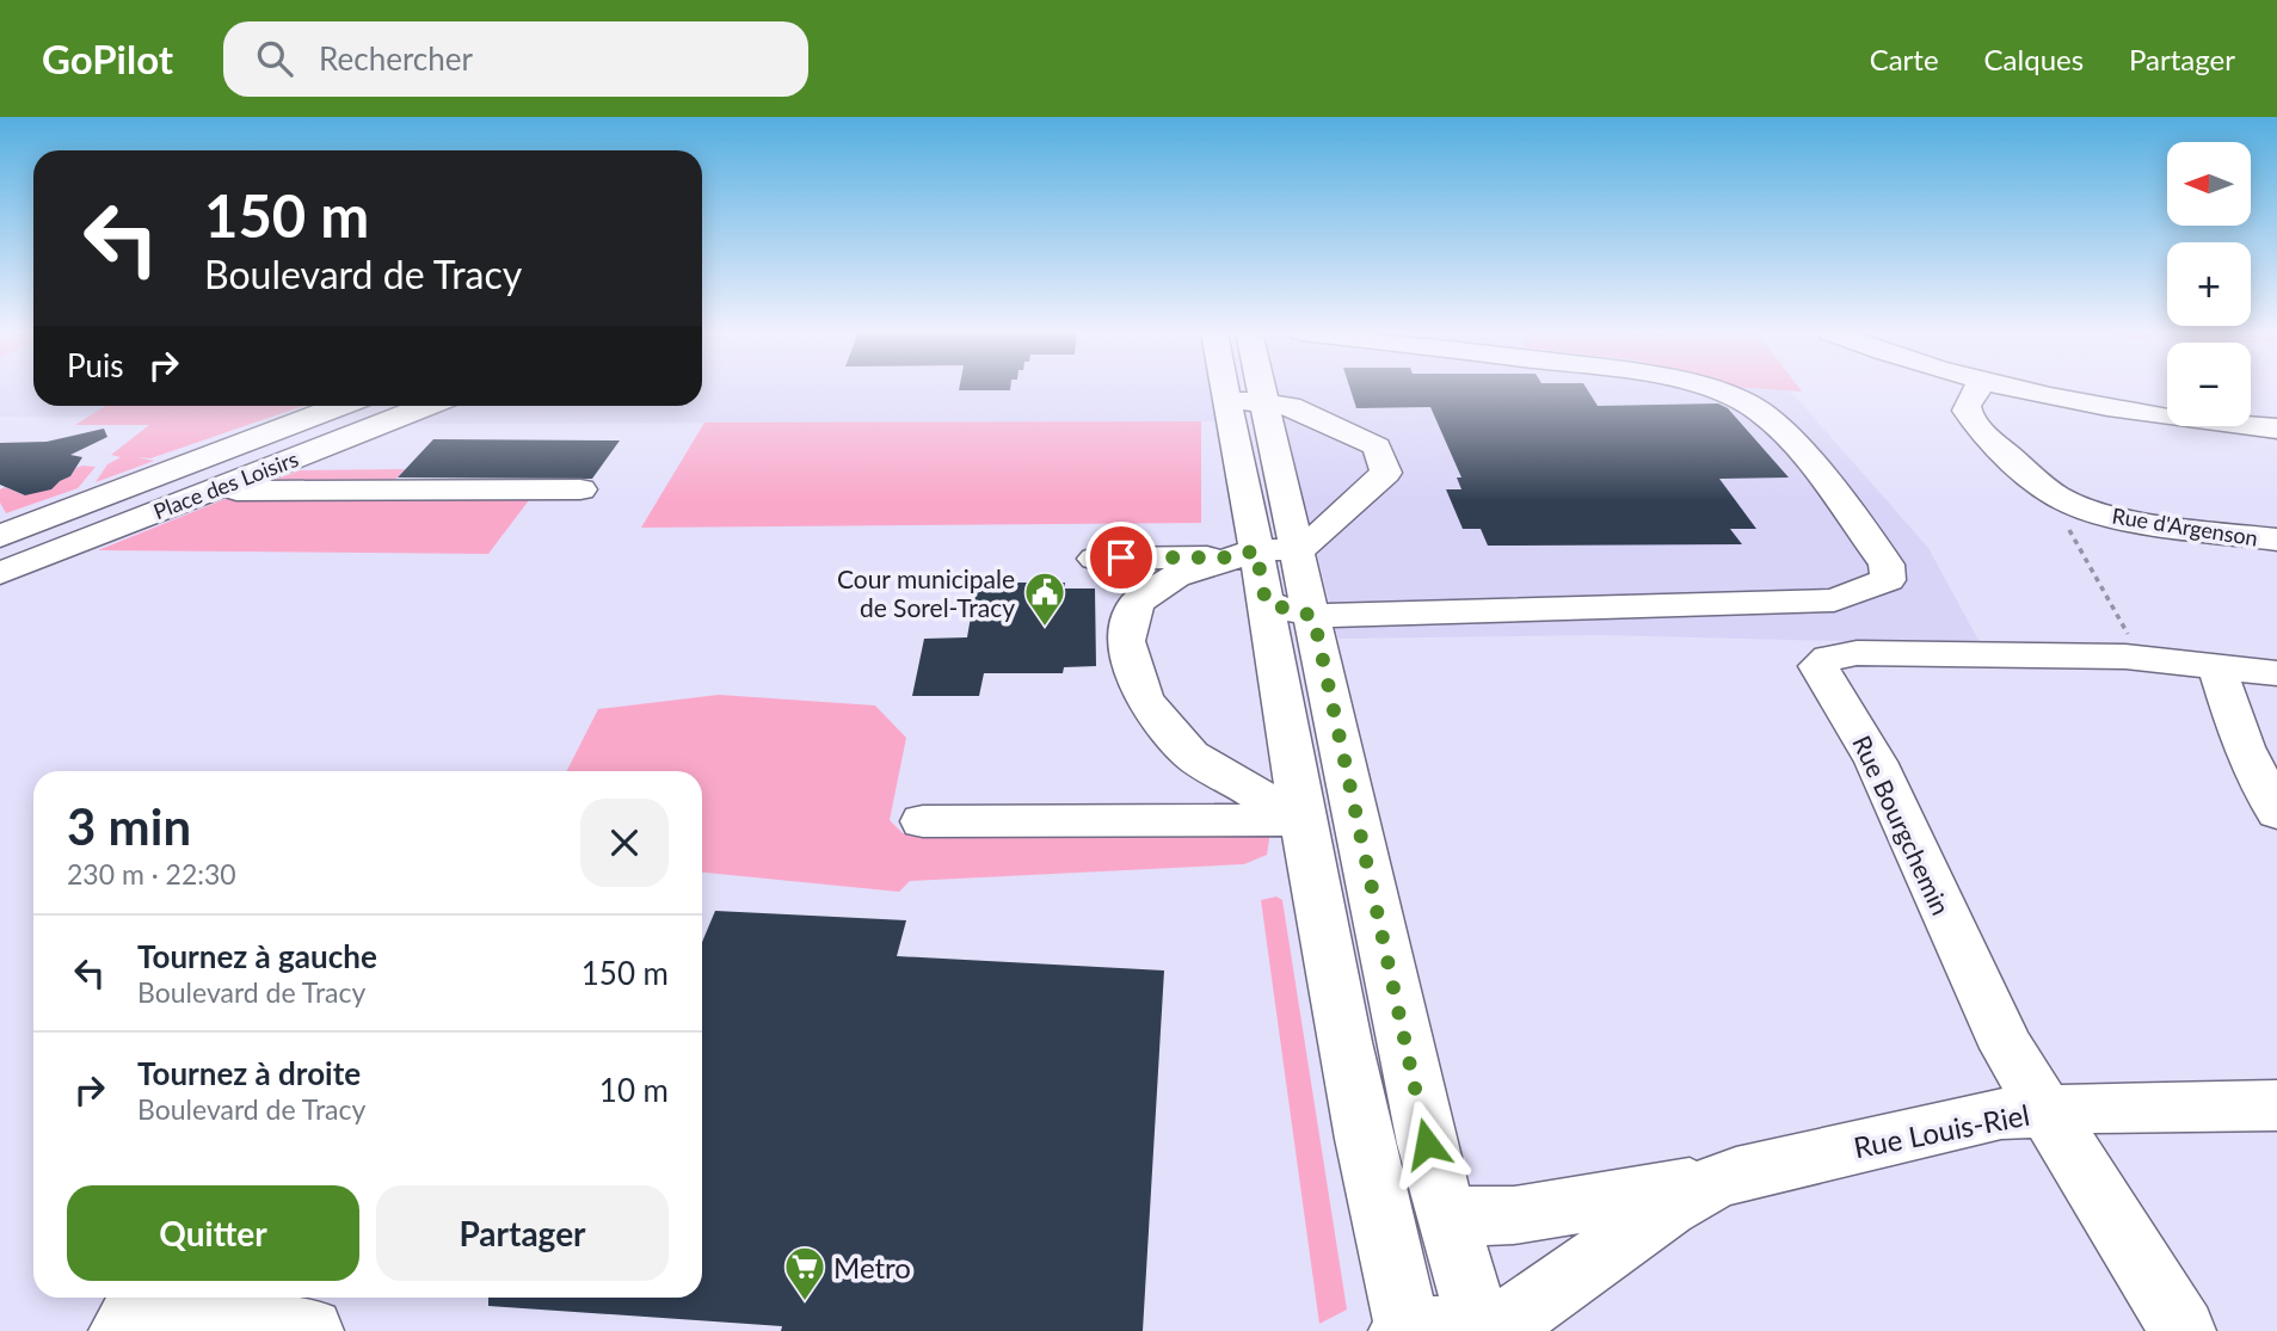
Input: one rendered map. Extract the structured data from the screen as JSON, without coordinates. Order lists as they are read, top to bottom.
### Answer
{
  "streets": {
    "street": [
      "Place des Loisirs",
      "Rue d'Argenson",
      "Rue Bourgchemin",
      "Rue Louis-Riel"
    ]
  },
  "crossings": [
    ["Rue Bourgchemin", "Rue Louis-Riel"]
  ],
  "places": {
    "public building": ["Cour municipale de Sorel-Tracy"],
    "supermarket": ["Metro"]
  },
  "north": "left",
  "page": {
    "header": "GoPilot",
    "search": "Rechercher",
    "nav": ["Carte", "Calques", "Partager"],
    "map_buttons": ["+", "−"],
    "turn": ["150 m", "Boulevard de Tracy"],
    "then": "Puis",
    "heading": ["3 min", "230 m · 22:30"],
    "list": [
      {
        "name": "Tournez à gauche",
        "note": "Boulevard de Tracy",
        "value": "150 m"
      },
      {
        "name": "Tournez à droite",
        "note": "Boulevard de Tracy",
        "value": "10 m"
      }
    ],
    "buttons": ["Quitter", "Partager"]
  }
}
